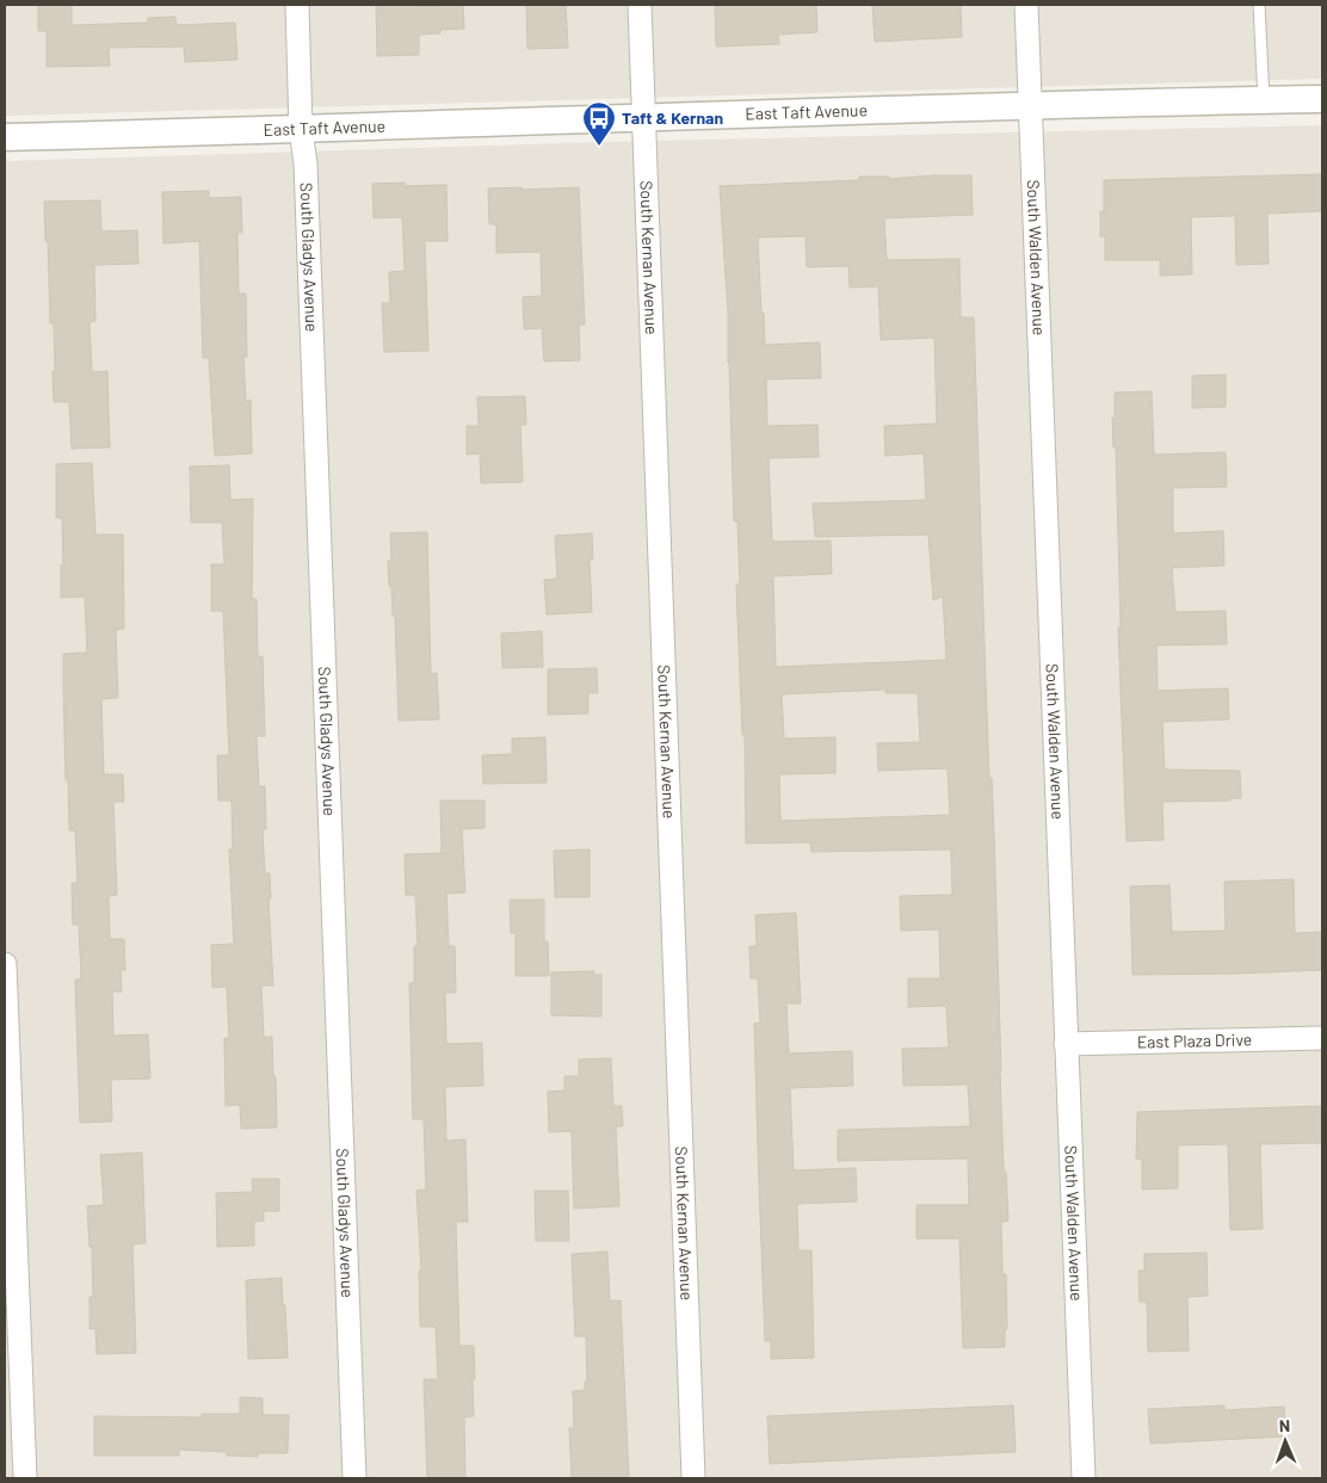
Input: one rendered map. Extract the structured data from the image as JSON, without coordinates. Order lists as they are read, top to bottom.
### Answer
{
  "streets": {
    "street": [
      "East Taft Avenue",
      "South Gladys Avenue",
      "South Kernan Avenue",
      "South Walden Avenue",
      "East Plaza Drive"
    ]
  },
  "crossings": [
    ["East Taft Avenue", "South Gladys Avenue"],
    ["East Taft Avenue", "South Kernan Avenue"],
    ["East Taft Avenue", "South Walden Avenue"],
    ["South Walden Avenue", "East Plaza Drive"]
  ],
  "places": {
    "bus stop": ["Taft & Kernan"]
  },
  "north": "top"
}
